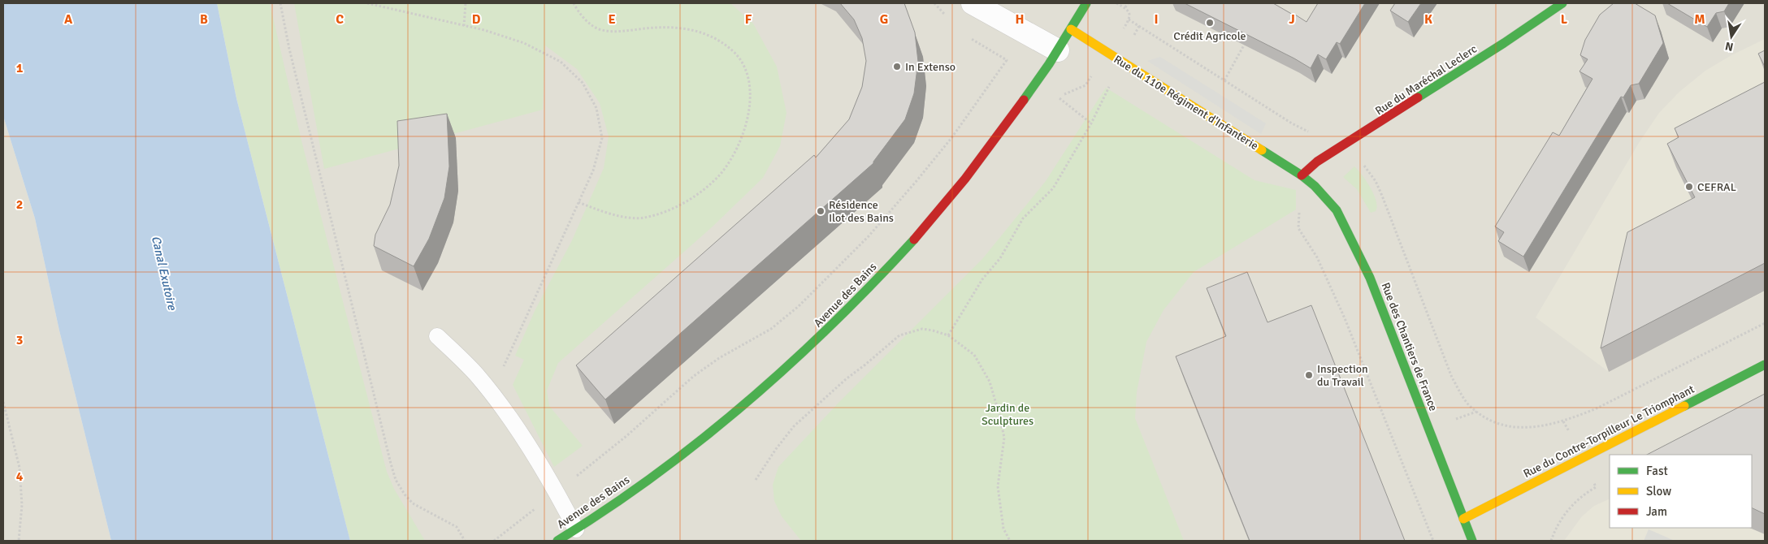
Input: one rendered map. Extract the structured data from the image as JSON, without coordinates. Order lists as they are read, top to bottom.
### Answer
{
  "streets": {
    "street": [
      "Rue du Maréchal Leclerc",
      "Rue du 110e Régiment d'Infanterie",
      "Avenue des Bains",
      "Rue des Chantiers de France",
      "Rue du Contre-Torpilleur Le Triomphant"
    ]
  },
  "crossings": [
    ["Rue du Maréchal Leclerc", "Rue du 110e Régiment d'Infanterie"],
    ["Rue du Maréchal Leclerc", "Rue des Chantiers de France"],
    ["Rue du 110e Régiment d'Infanterie", "Avenue des Bains"],
    ["Rue du 110e Régiment d'Infanterie", "Rue des Chantiers de France"],
    ["Rue des Chantiers de France", "Rue du Contre-Torpilleur Le Triomphant"]
  ],
  "water": ["Canal Exutoire"],
  "parks": ["Jardin de Sculptures"],
  "places": [
    "Crédit Agricole",
    "In Extenso",
    "CEFRAL",
    "Résidence Ilot des Bains",
    "Inspection du Travail"
  ],
  "legend": ["Fast", "Slow", "Jam"],
  "north": "bottom",
  "grid": {
    "columns": [
      "A",
      "B",
      "C",
      "D",
      "E",
      "F",
      "G",
      "H",
      "I",
      "J",
      "K",
      "L",
      "M"
    ],
    "rows": [
      "1",
      "2",
      "3",
      "4"
    ]
  }
}
